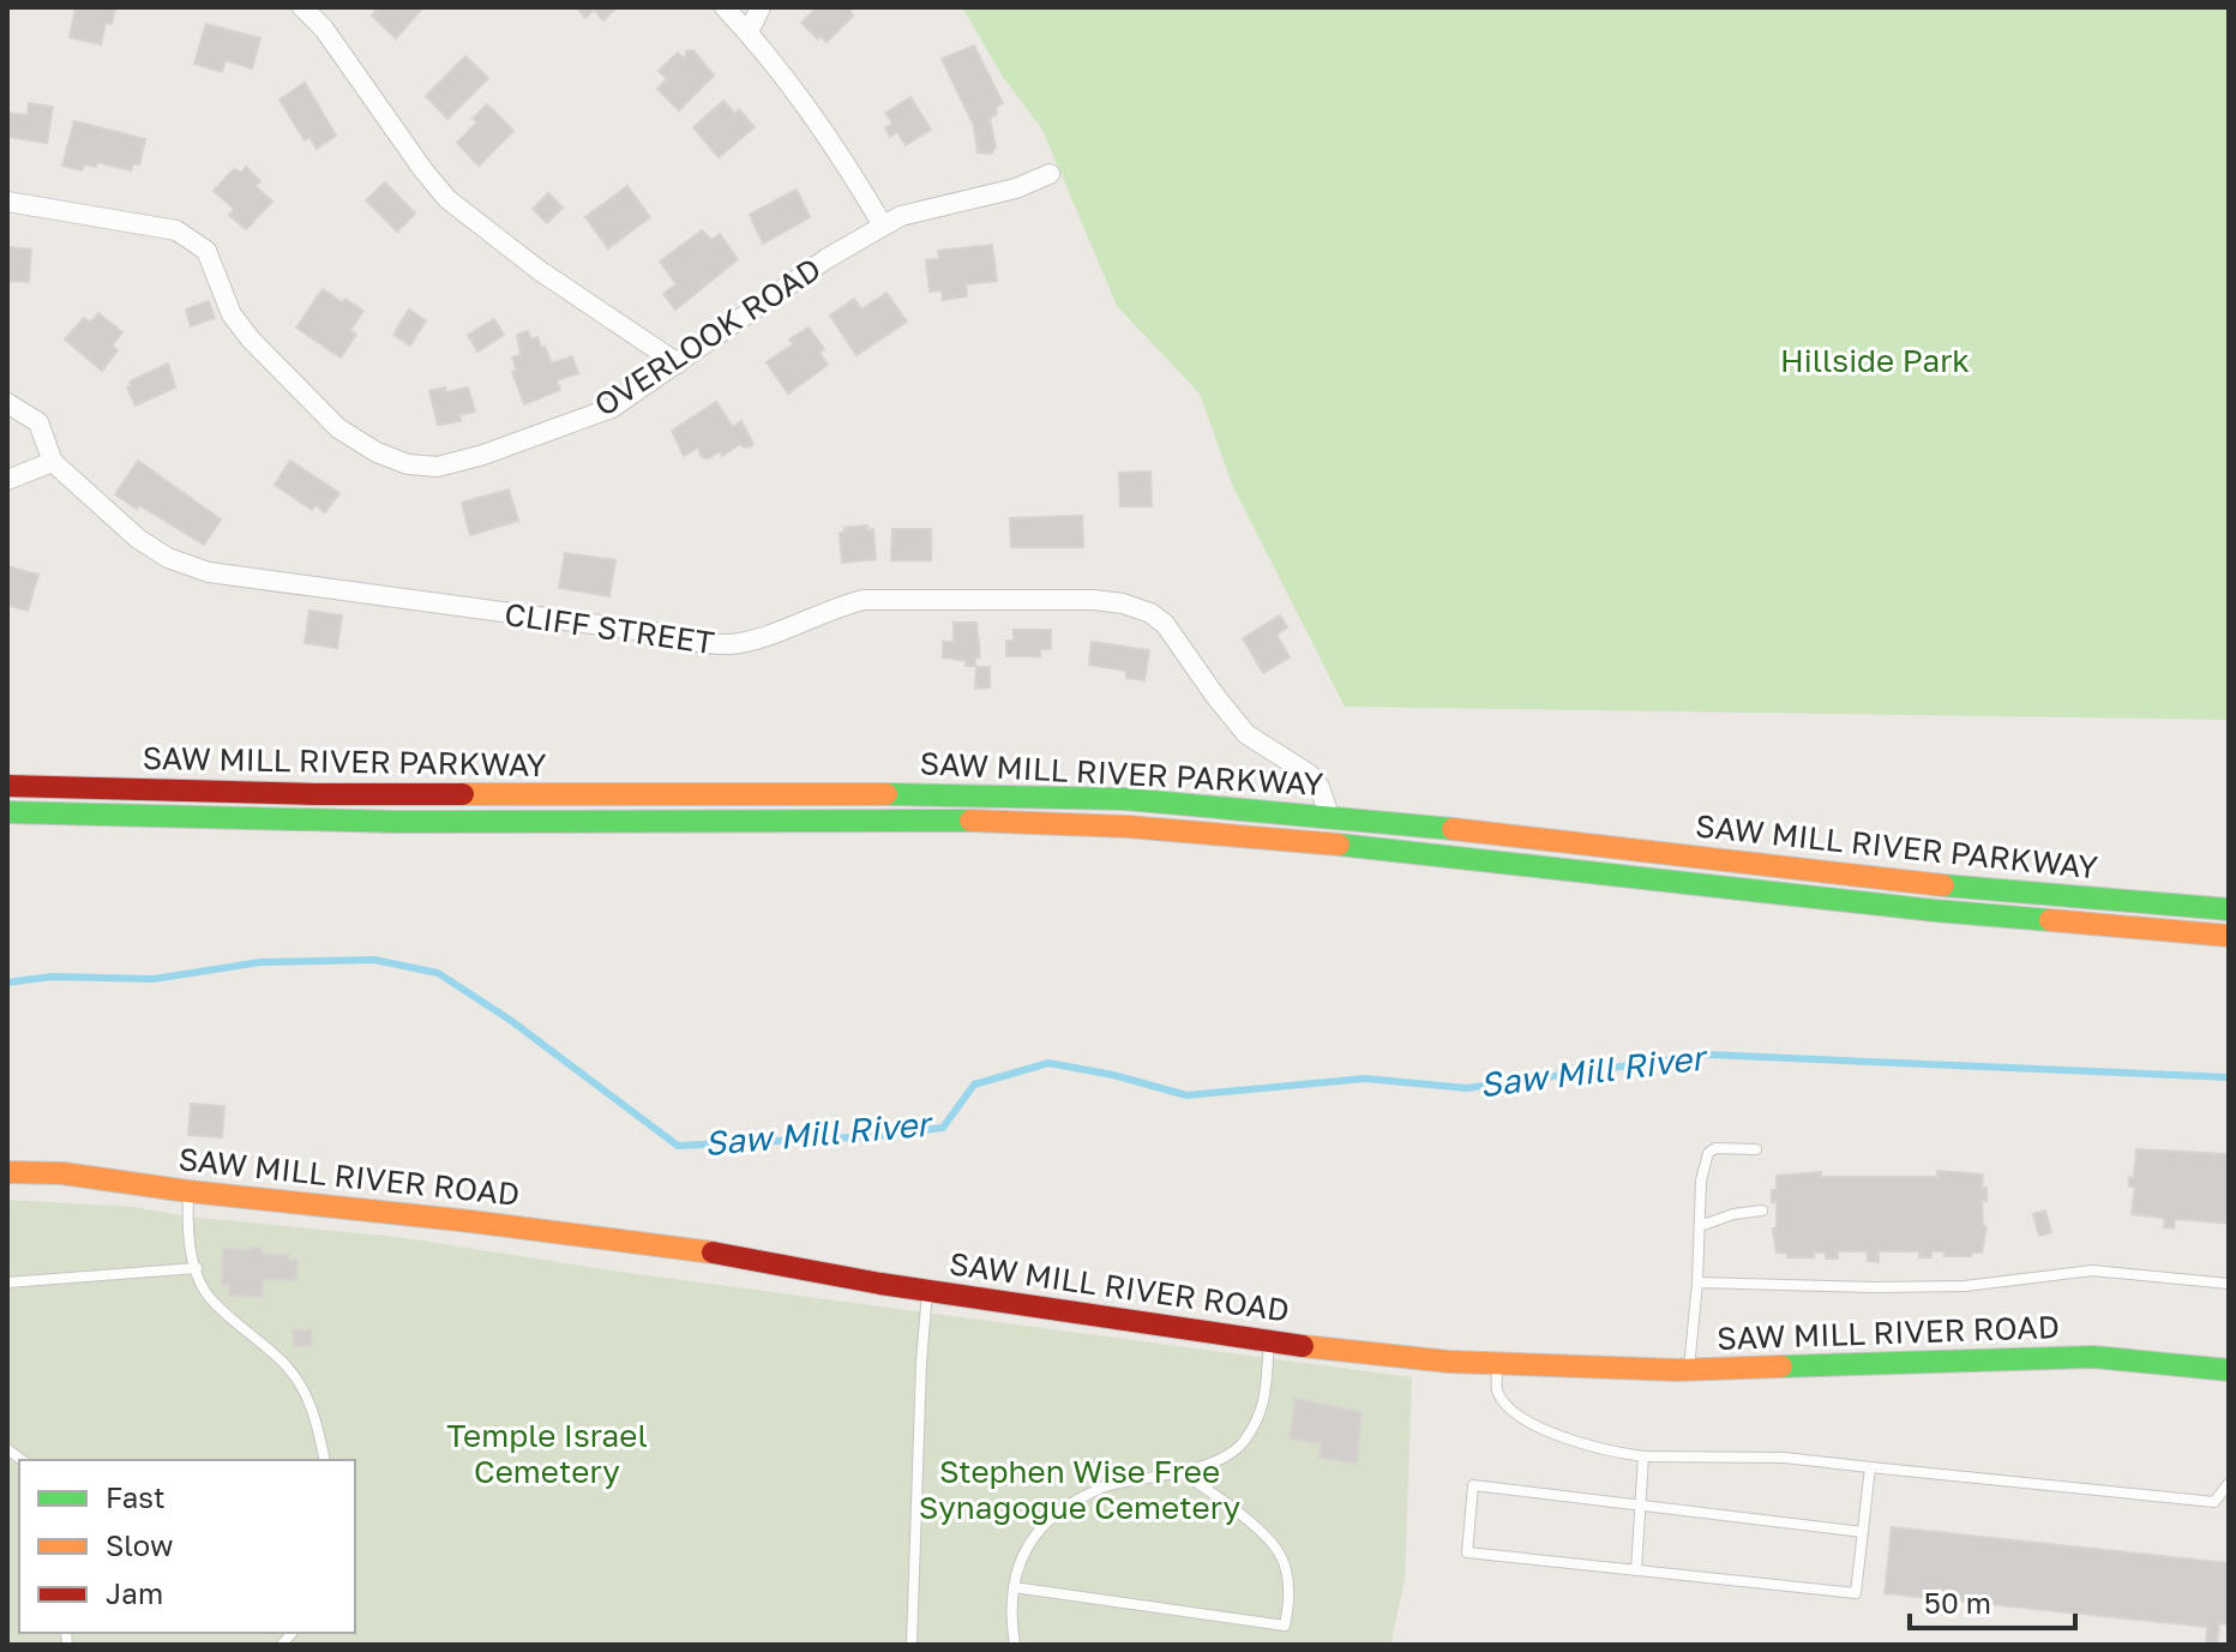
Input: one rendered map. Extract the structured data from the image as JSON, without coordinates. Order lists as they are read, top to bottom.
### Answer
{
  "streets": {
    "main road": ["SAW MILL RIVER PARKWAY", "SAW MILL RIVER ROAD"],
    "street": ["OVERLOOK ROAD", "CLIFF STREET"]
  },
  "crossings": [
    ["CLIFF STREET", "SAW MILL RIVER PARKWAY"]
  ],
  "water": ["Saw Mill River"],
  "parks": ["Hillside Park", "Temple Israel Cemetery", "Stephen Wise Free Synagogue Cemetery"],
  "legend": ["Fast", "Slow", "Jam"],
  "scale_bar": "50 m"
}
